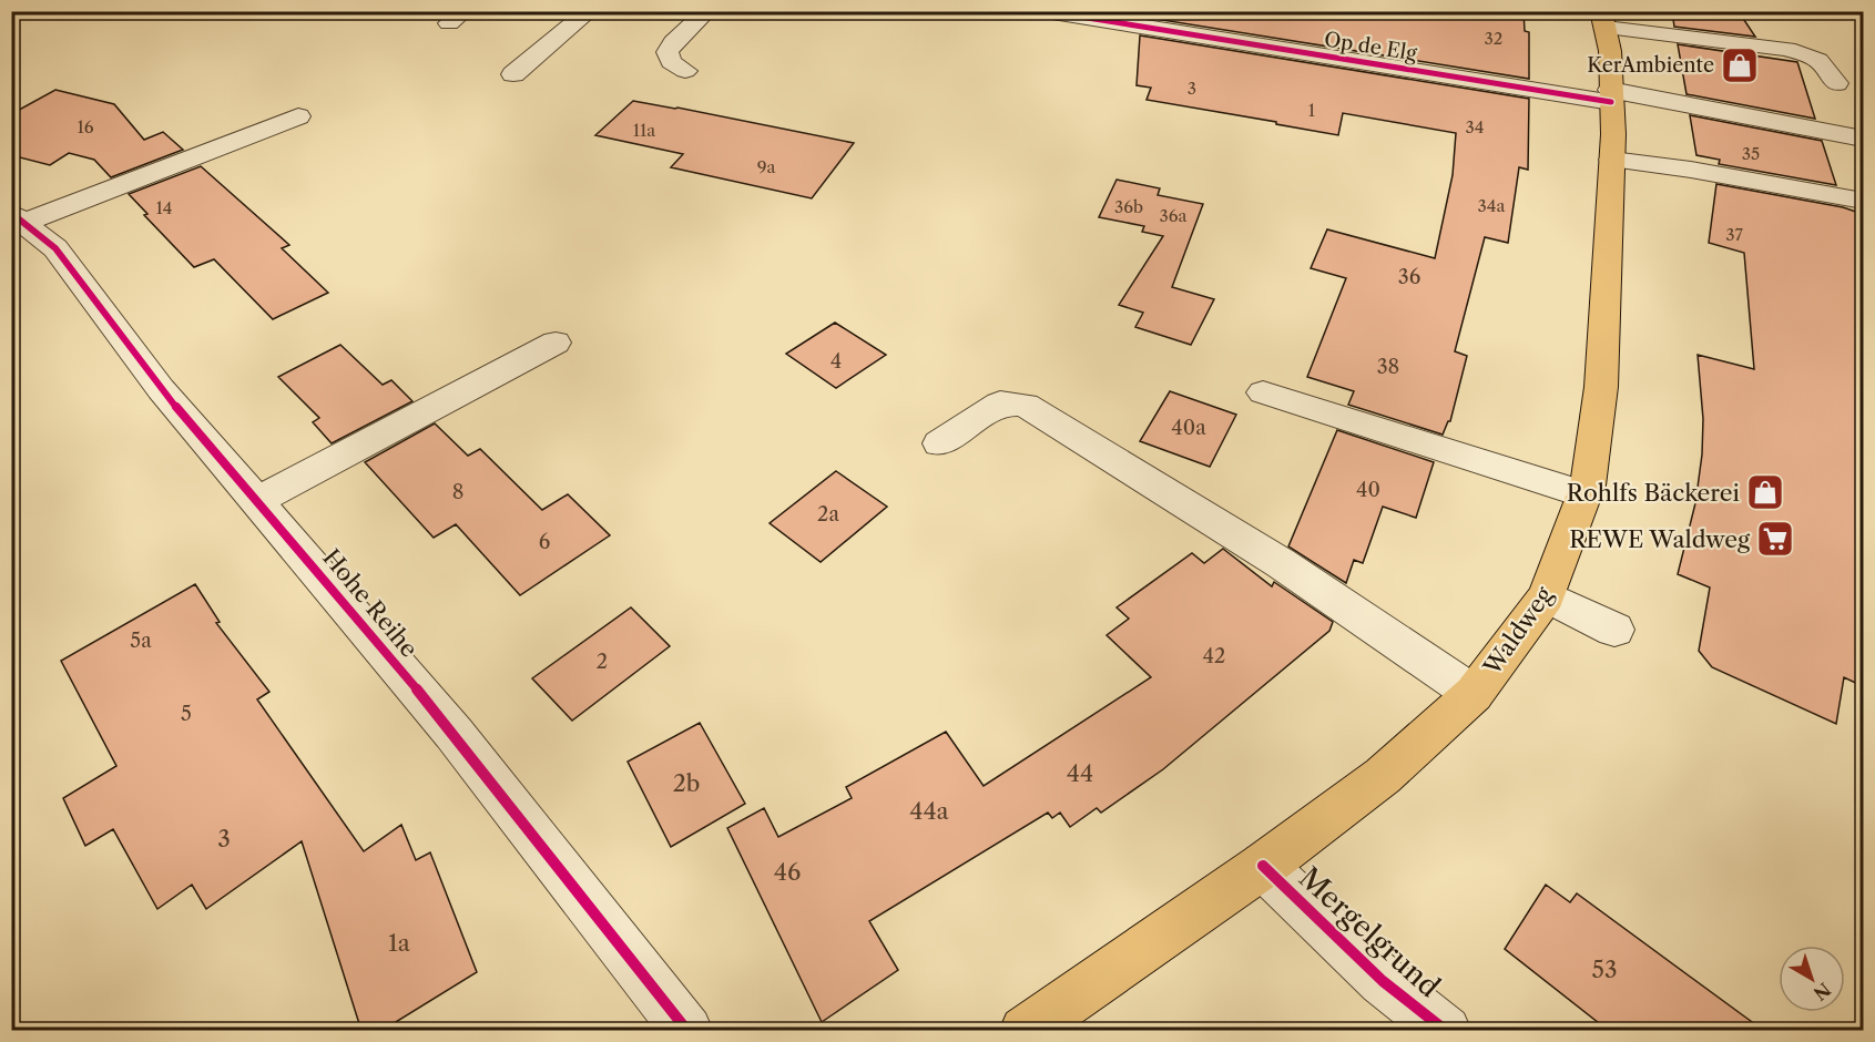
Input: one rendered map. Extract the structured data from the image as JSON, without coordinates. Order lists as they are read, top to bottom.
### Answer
{
  "streets": {
    "main road": ["Waldweg"],
    "street": ["Op de Elg", "Hohe Reihe", "Mergelgrund"]
  },
  "crossings": [
    ["Op de Elg", "Waldweg"],
    ["Waldweg", "Mergelgrund"]
  ],
  "places": {
    "shop": ["KerAmbiente", "Rohlfs Bäckerei"],
    "supermarket": ["REWE Waldweg"]
  },
  "house_numbers": [
    "32",
    "3",
    "1",
    "16",
    "34",
    "11a",
    "35",
    "9a",
    "34a",
    "36b",
    "14",
    "36a",
    "37",
    "36",
    "4",
    "38",
    "40a",
    "40",
    "8",
    "2a",
    "6",
    "5a",
    "42",
    "2",
    "5",
    "44",
    "2b",
    "44a",
    "3",
    "46",
    "1a",
    "53"
  ],
  "north": "bottom right"
}
